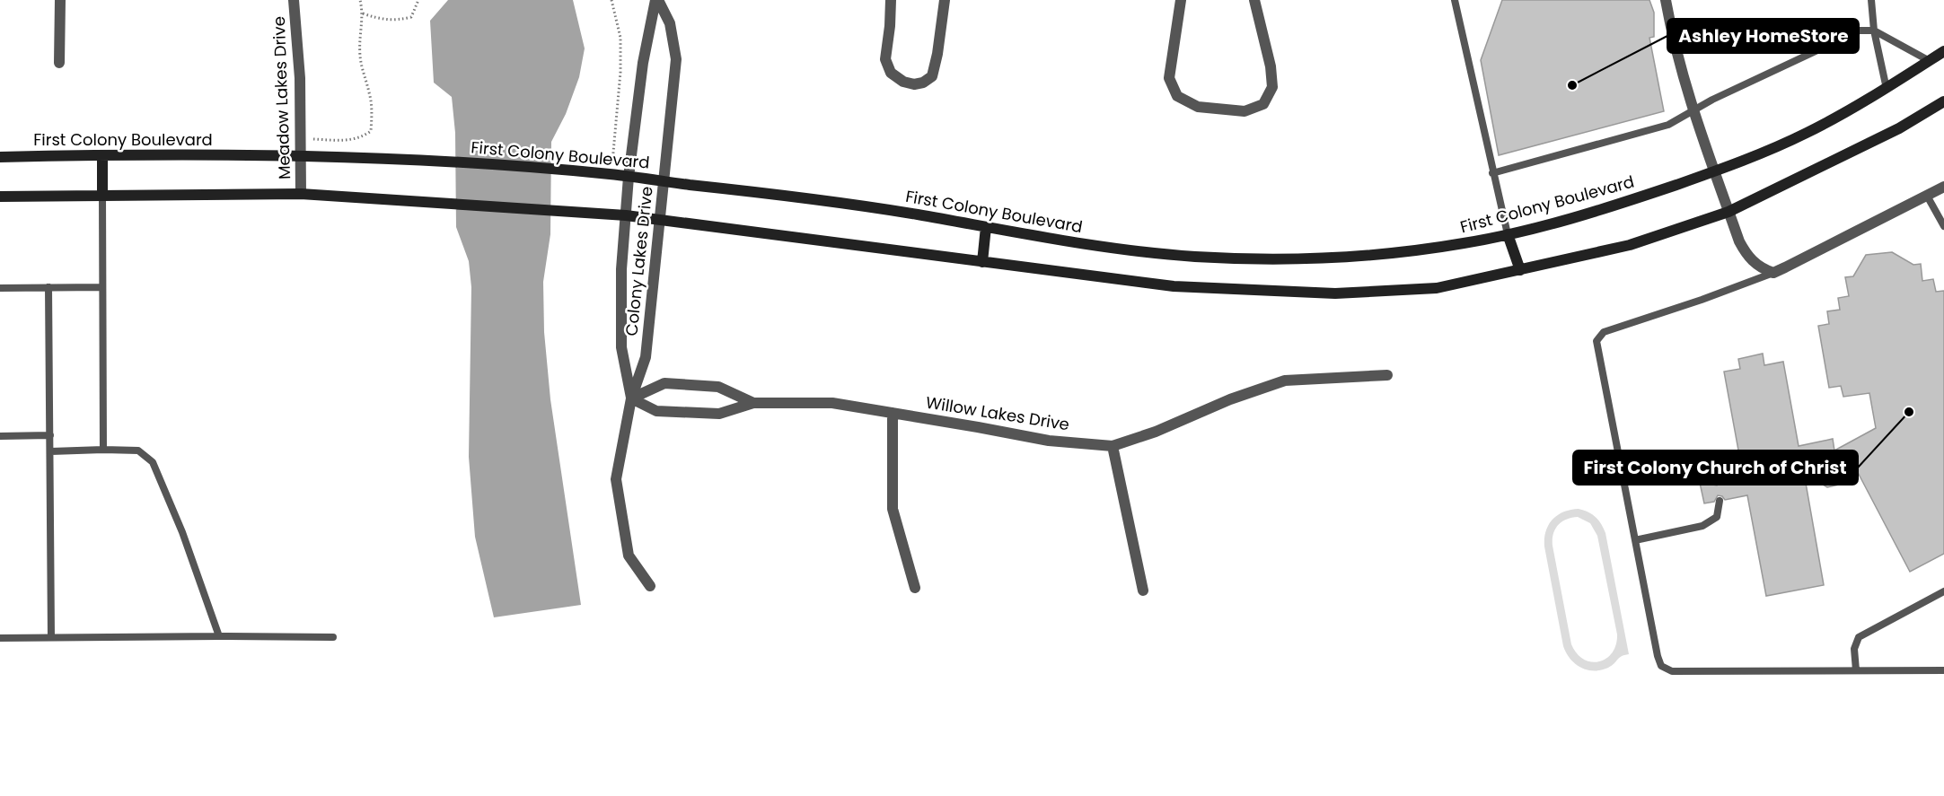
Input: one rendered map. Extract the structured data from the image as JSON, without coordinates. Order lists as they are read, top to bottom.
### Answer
{
  "streets": {
    "main road": ["First Colony Boulevard"],
    "street": ["Meadow Lakes Drive", "Colony Lakes Drive", "Willow Lakes Drive"]
  },
  "crossings": [
    ["Meadow Lakes Drive", "First Colony Boulevard"],
    ["First Colony Boulevard", "Colony Lakes Drive"],
    ["Colony Lakes Drive", "Willow Lakes Drive"]
  ],
  "places": ["Ashley HomeStore", "First Colony Church of Christ"]
}
